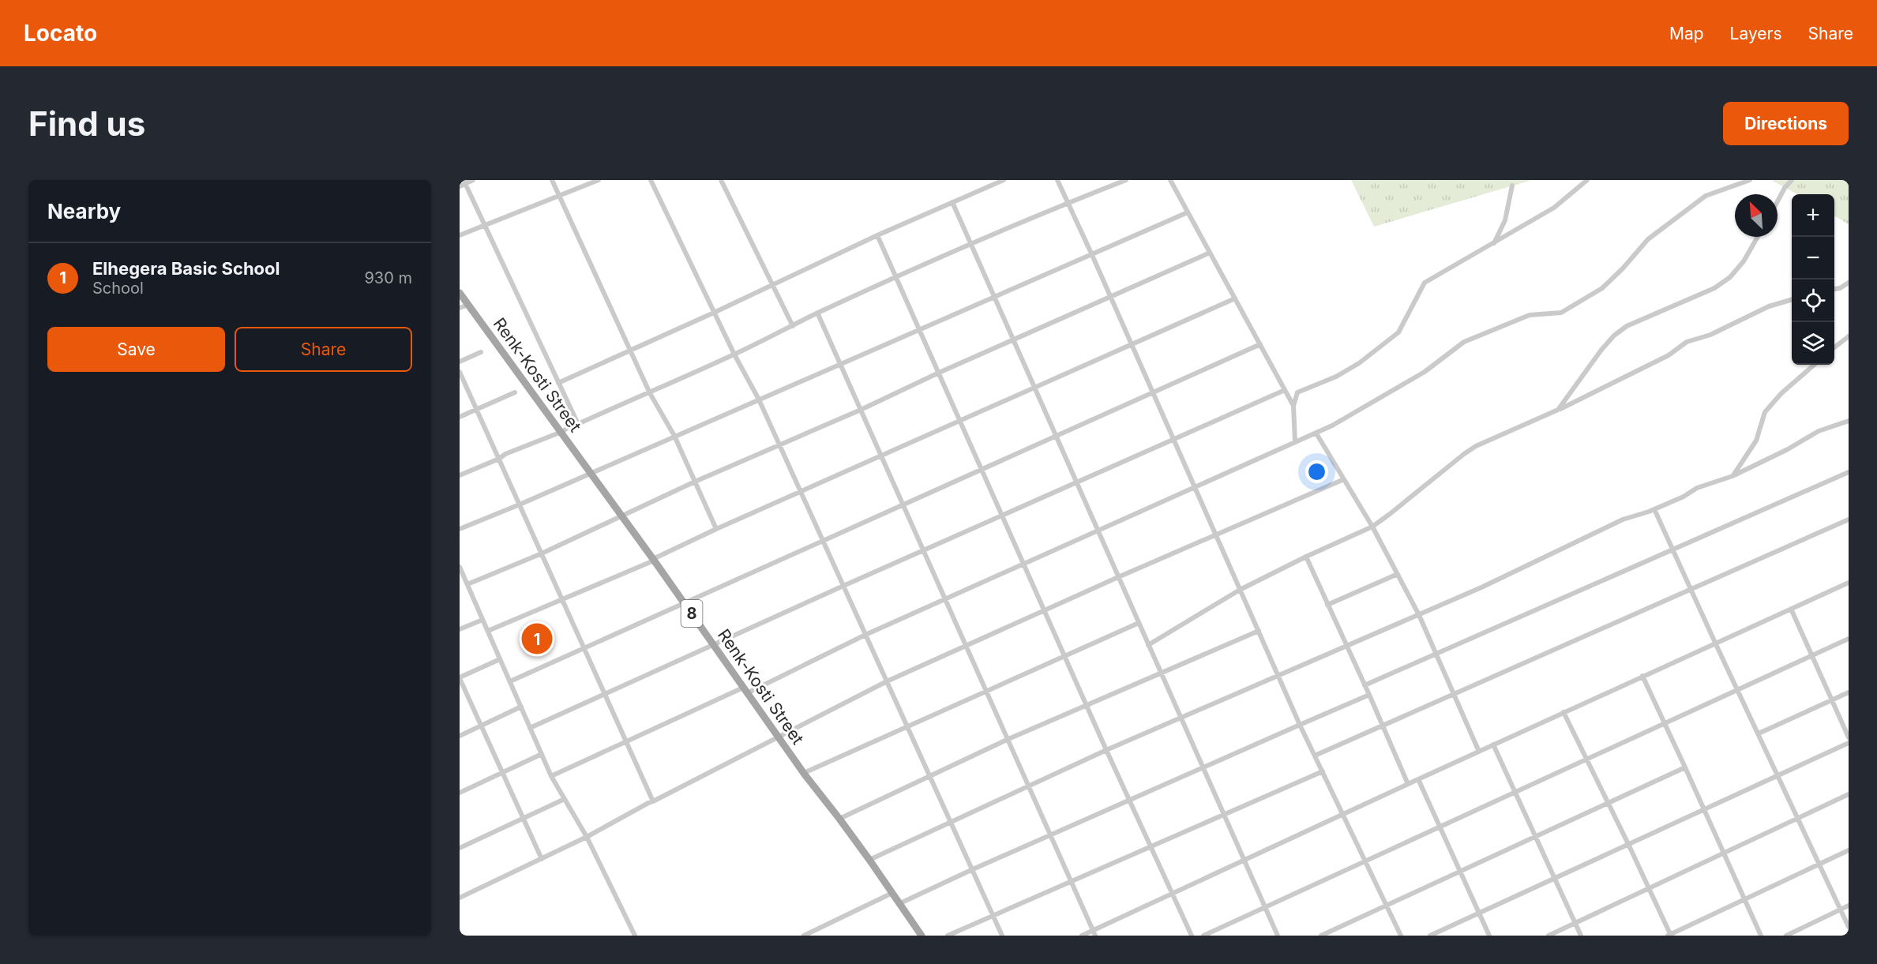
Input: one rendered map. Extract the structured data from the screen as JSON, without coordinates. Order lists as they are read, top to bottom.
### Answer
{
  "streets": {
    "main road": ["Renk-Kosti Street", "8"]
  },
  "north": "top left",
  "page": {
    "header": "Locato",
    "nav": ["Map", "Layers", "Share"],
    "buttons": [
      "Directions",
      ["Save", "Share"]
    ],
    "title": "Find us",
    "heading": "Nearby",
    "map_buttons": ["+", "−"],
    "list": [
      {
        "mark": "1",
        "name": "Elhegera Basic School",
        "note": "School",
        "value": "930 m"
      }
    ],
    "pins": "1"
  }
}
